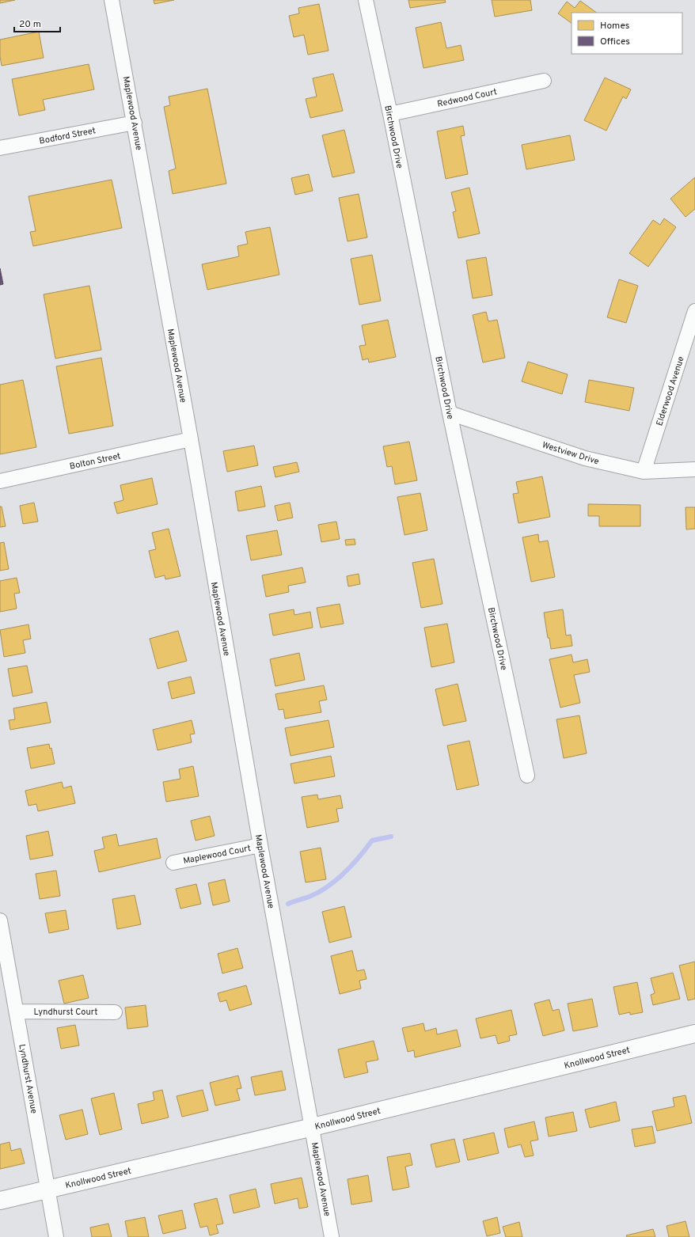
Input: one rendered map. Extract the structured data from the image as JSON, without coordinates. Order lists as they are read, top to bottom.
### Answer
{
  "streets": {
    "main road": ["Knollwood Street"],
    "street": [
      "Redwood Court",
      "Maplewood Avenue",
      "Bodford Street",
      "Birchwood Drive",
      "Elderwood Avenue",
      "Westview Drive",
      "Bolton Street",
      "Maplewood Court",
      "Lyndhurst Court",
      "Lyndhurst Avenue"
    ]
  },
  "crossings": [
    ["Redwood Court", "Birchwood Drive"],
    ["Maplewood Avenue", "Bodford Street"],
    ["Maplewood Avenue", "Bolton Street"],
    ["Maplewood Avenue", "Maplewood Court"],
    ["Maplewood Avenue", "Knollwood Street"],
    ["Birchwood Drive", "Westview Drive"],
    ["Elderwood Avenue", "Westview Drive"],
    ["Lyndhurst Court", "Lyndhurst Avenue"],
    ["Knollwood Street", "Lyndhurst Avenue"]
  ],
  "legend": ["Homes", "Offices"],
  "scale_bar": "20 m"
}
